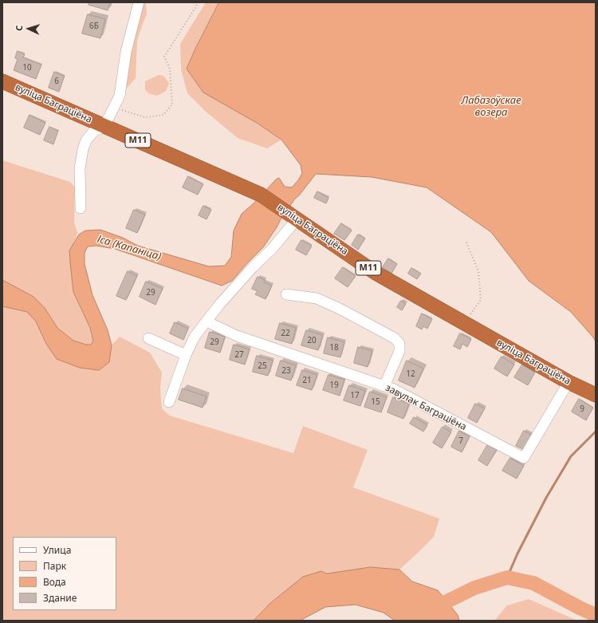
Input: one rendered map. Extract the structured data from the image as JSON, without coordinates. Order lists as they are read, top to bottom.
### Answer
{
  "streets": {
    "highway": ["вуліца Баграціёна", "М11"],
    "street": ["завулак Баграціёна"]
  },
  "crossings": [
    ["вуліца Баграціёна", "завулак Баграціёна"]
  ],
  "water": ["Лабазоўскае возера", "Іса (Капаніца)"],
  "house_numbers": [
    "6Б",
    "10",
    "6",
    "29",
    "22",
    "20",
    "29",
    "18",
    "27",
    "25",
    "23",
    "12",
    "21",
    "19",
    "17",
    "15",
    "9",
    "7"
  ],
  "legend": [
    "Улица",
    "Парк",
    "Вода",
    "Здание"
  ],
  "north": "left"
}
